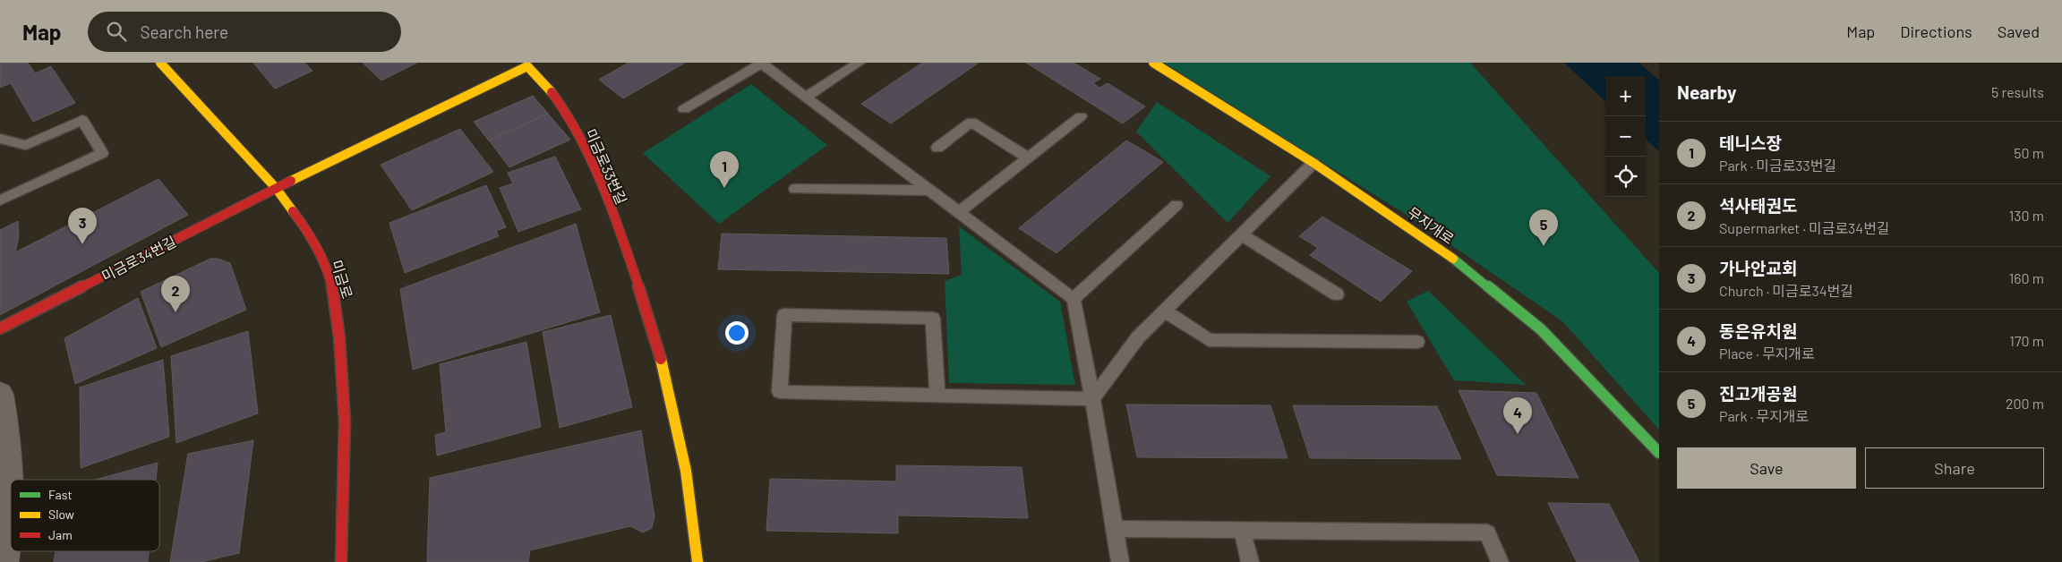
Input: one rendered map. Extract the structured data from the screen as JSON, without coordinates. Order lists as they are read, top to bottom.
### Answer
{
  "streets": {
    "street": [
      "미금로33번길",
      "무지개로",
      "미금로34번길",
      "미금로"
    ]
  },
  "crossings": [
    ["미금로33번길", "미금로34번길"],
    ["미금로33번길", "미금로"],
    ["미금로34번길", "미금로"]
  ],
  "legend": ["Fast", "Slow", "Jam"],
  "page": {
    "header": "Map",
    "search": "Search here",
    "nav": ["Map", "Directions", "Saved"],
    "heading": ["Nearby", "5 results"],
    "map_buttons": ["+", "−"],
    "list": [
      {
        "mark": "1",
        "name": "테니스장",
        "note": "Park · 미금로33번길",
        "value": "50 m"
      },
      {
        "mark": "2",
        "name": "석사태권도",
        "note": "Supermarket · 미금로34번길",
        "value": "130 m"
      },
      {
        "mark": "3",
        "name": "가나안교회",
        "note": "Church · 미금로34번길",
        "value": "160 m"
      },
      {
        "mark": "4",
        "name": "동은유치원",
        "note": "Place · 무지개로",
        "value": "170 m"
      },
      {
        "mark": "5",
        "name": "진고개공원",
        "note": "Park · 무지개로",
        "value": "200 m"
      }
    ],
    "pins": [
      "1",
      "3",
      "5",
      "2",
      "4"
    ],
    "buttons": ["Save", "Share"]
  }
}
